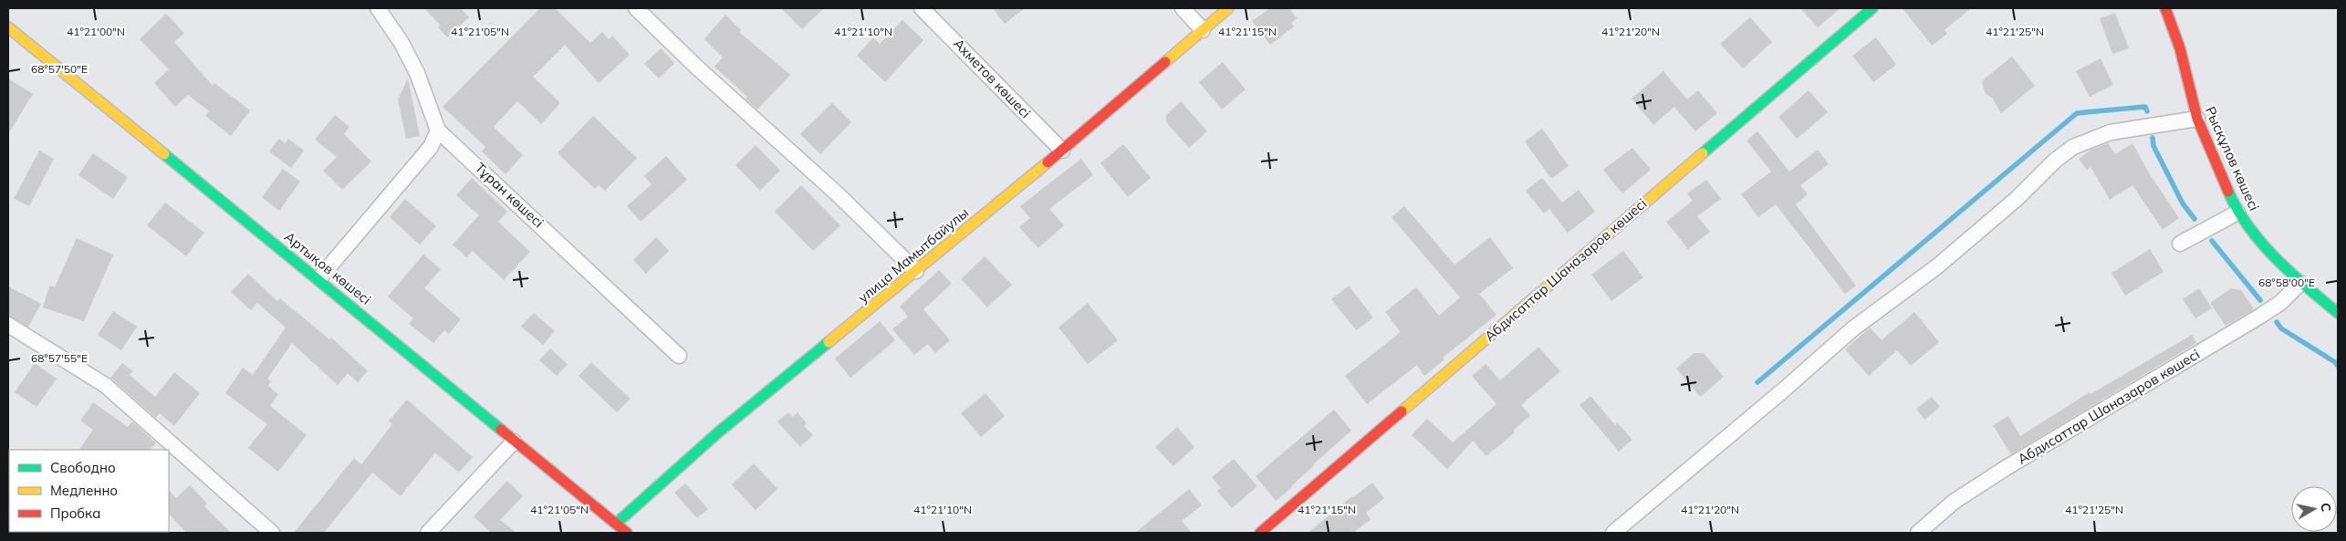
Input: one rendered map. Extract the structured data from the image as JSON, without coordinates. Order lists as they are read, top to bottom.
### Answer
{
  "streets": {
    "main road": [
      "Рысқұлов көшесі",
      "улица Мамытбайулы",
      "Артықов көшесі",
      "Абдисаттар Шаназаров көшесі"
    ],
    "street": ["Ахметов көшесі", "Тұран көшесі"]
  },
  "crossings": [
    ["Ахметов көшесі", "улица Мамытбайулы"],
    ["Рысқұлов көшесі", "Абдисаттар Шаназаров көшесі"],
    ["улица Мамытбайулы", "Артықов көшесі"]
  ],
  "legend": ["Свободно", "Медленно", "Пробка"],
  "north": "right",
  "coordinates": [
    "41°21'00\"N",
    "41°21'05\"N",
    "41°21'10\"N",
    "41°21'15\"N",
    "41°21'20\"N",
    "41°21'25\"N",
    "68°57'50\"E",
    "68°58'00\"E",
    "68°57'55\"E"
  ]
}
